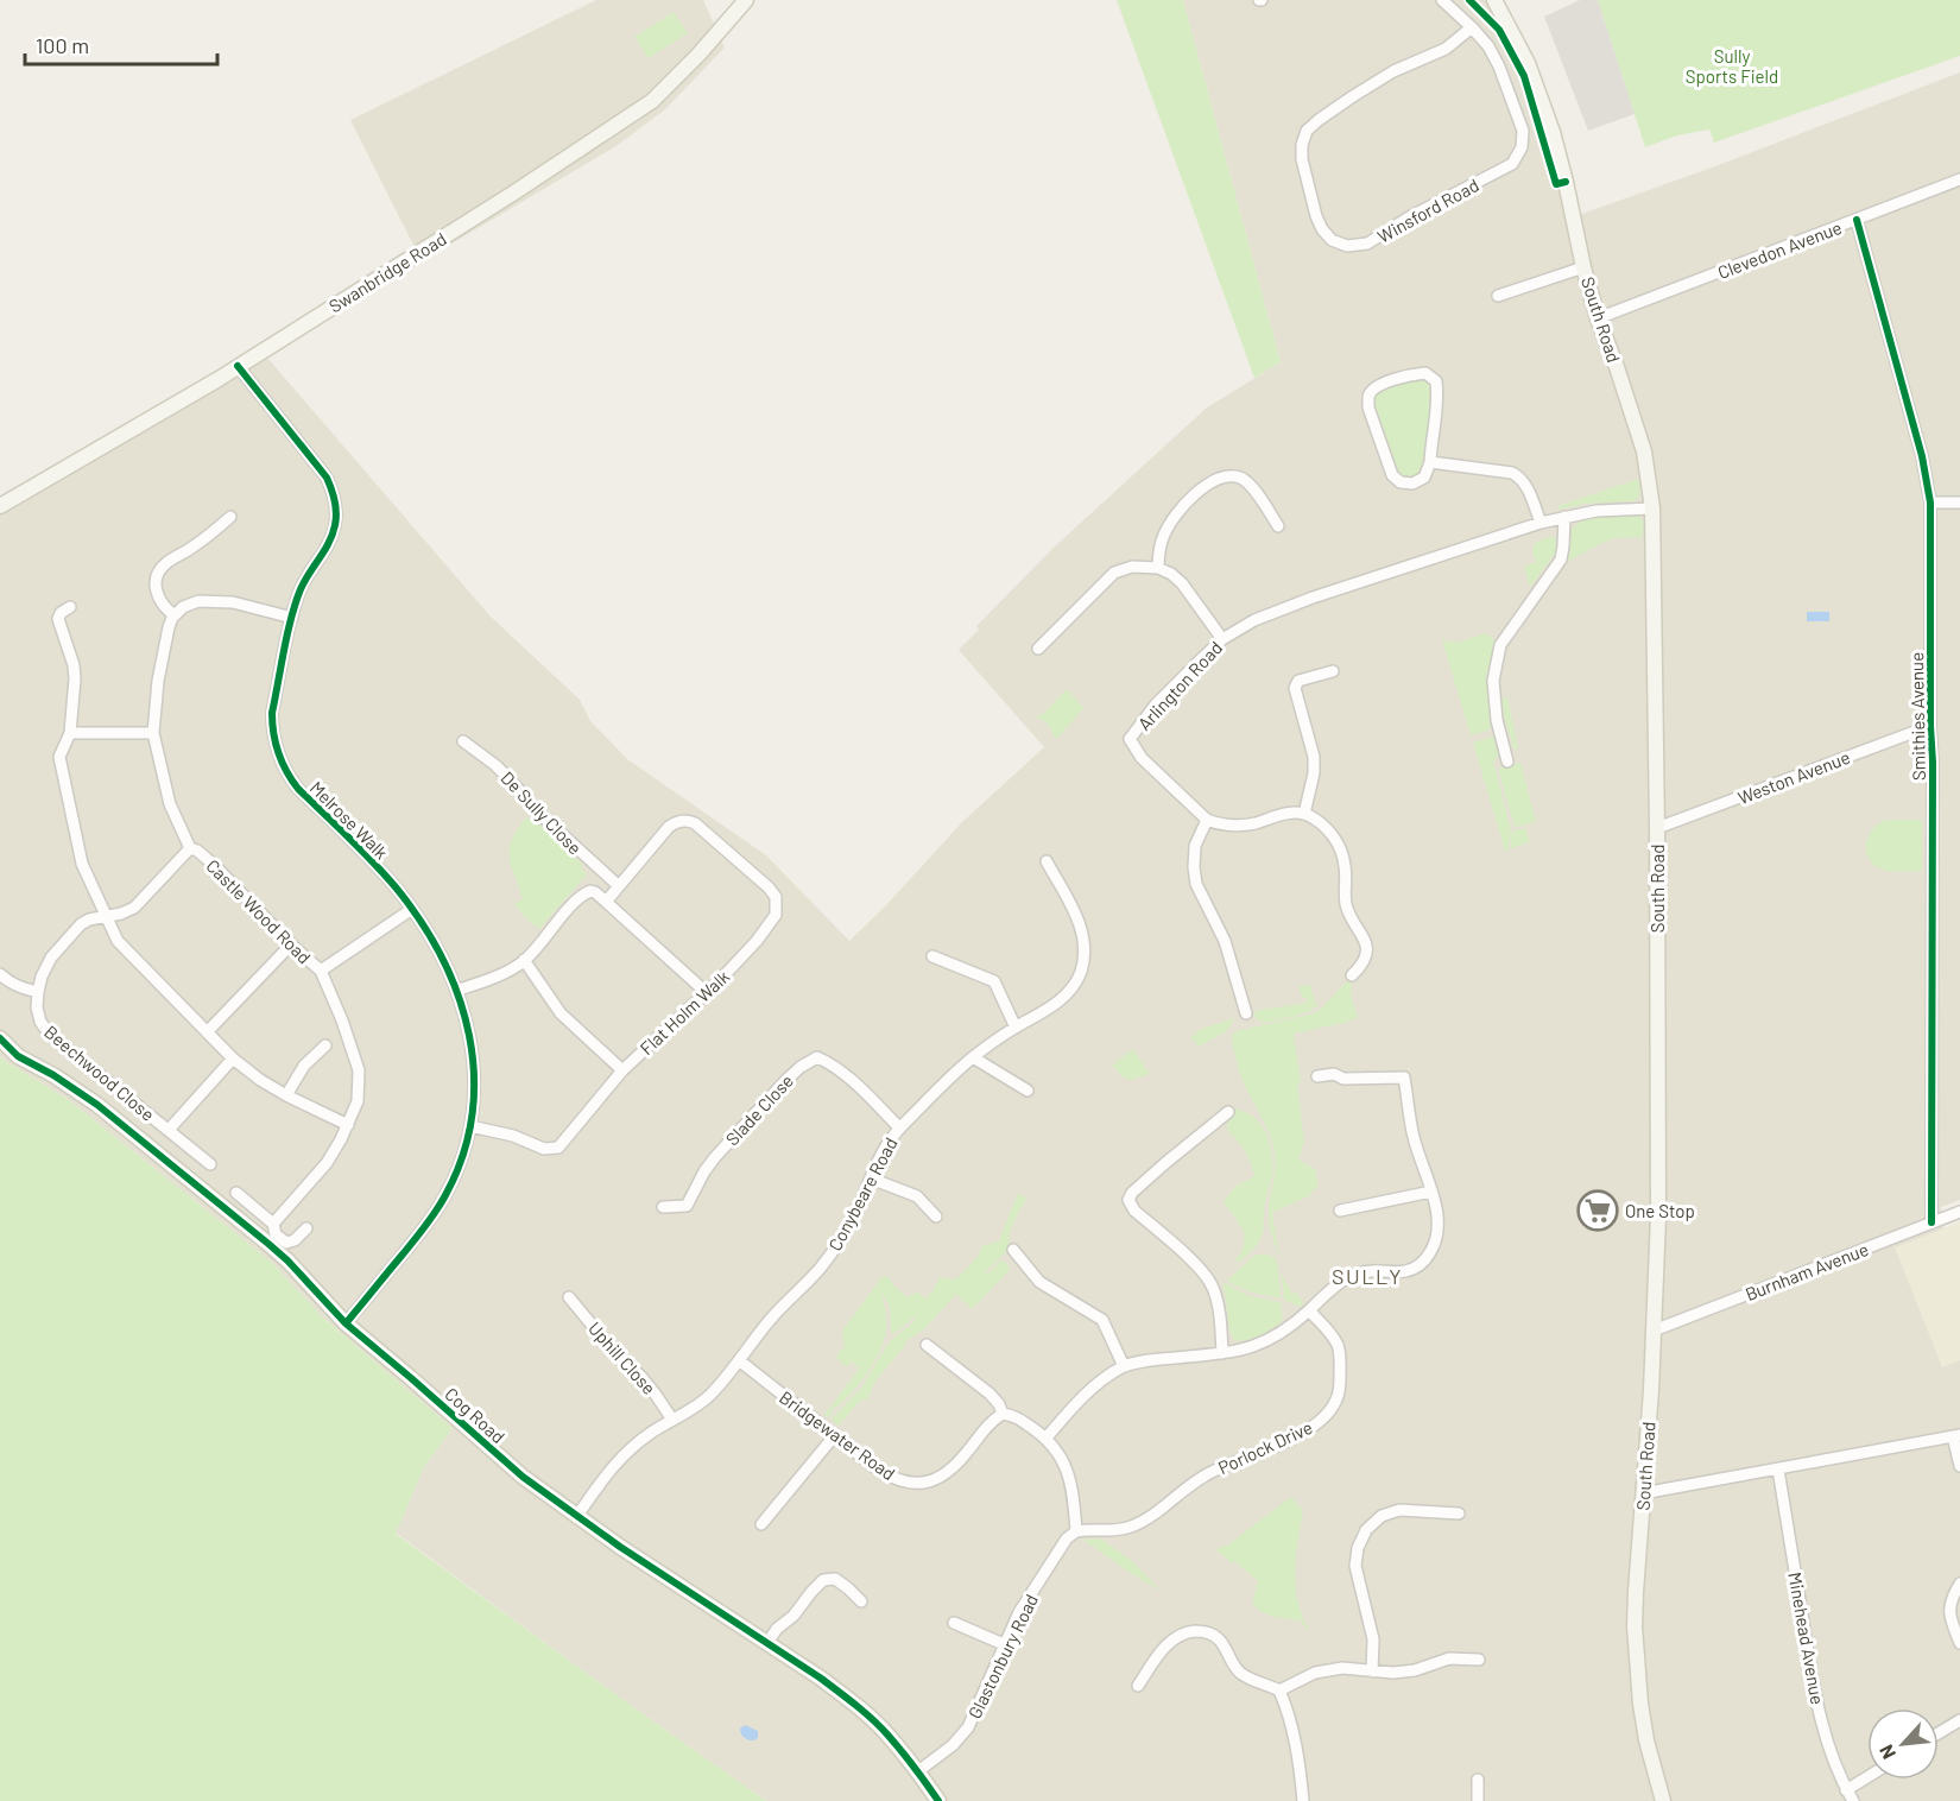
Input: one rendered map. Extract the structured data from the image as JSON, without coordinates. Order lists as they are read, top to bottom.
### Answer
{
  "streets": {
    "street": [
      "Winsford Road",
      "Clevedon Avenue",
      "Swanbridge Road",
      "South Road",
      "Arlington Road",
      "Smithies Avenue",
      "Weston Avenue",
      "De Sully Close",
      "Melrose Walk",
      "Castle Wood Road",
      "Flat Holm Walk",
      "Beechwood Close",
      "Slade Close",
      "Conybeare Road",
      "Burnham Avenue",
      "Uphill Close",
      "Cog Road",
      "Bridgewater Road",
      "Porlock Drive",
      "Minehead Avenue",
      "Glastonbury Road"
    ]
  },
  "crossings": [
    ["Clevedon Avenue", "South Road"],
    ["Clevedon Avenue", "Smithies Avenue"],
    ["Swanbridge Road", "Melrose Walk"],
    ["South Road", "Arlington Road"],
    ["South Road", "Weston Avenue"],
    ["South Road", "Burnham Avenue"],
    ["Smithies Avenue", "Weston Avenue"],
    ["Smithies Avenue", "Burnham Avenue"],
    ["De Sully Close", "Flat Holm Walk"],
    ["Melrose Walk", "Flat Holm Walk"],
    ["Melrose Walk", "Cog Road"],
    ["Castle Wood Road", "Beechwood Close"],
    ["Slade Close", "Conybeare Road"],
    ["Conybeare Road", "Uphill Close"],
    ["Conybeare Road", "Cog Road"],
    ["Conybeare Road", "Bridgewater Road"],
    ["Cog Road", "Glastonbury Road"],
    ["Porlock Drive", "Glastonbury Road"]
  ],
  "districts": ["SULLY"],
  "parks": ["Sully Sports Field"],
  "places": {
    "supermarket": ["One Stop"]
  },
  "scale_bar": "100 m",
  "north": "bottom left"
}
